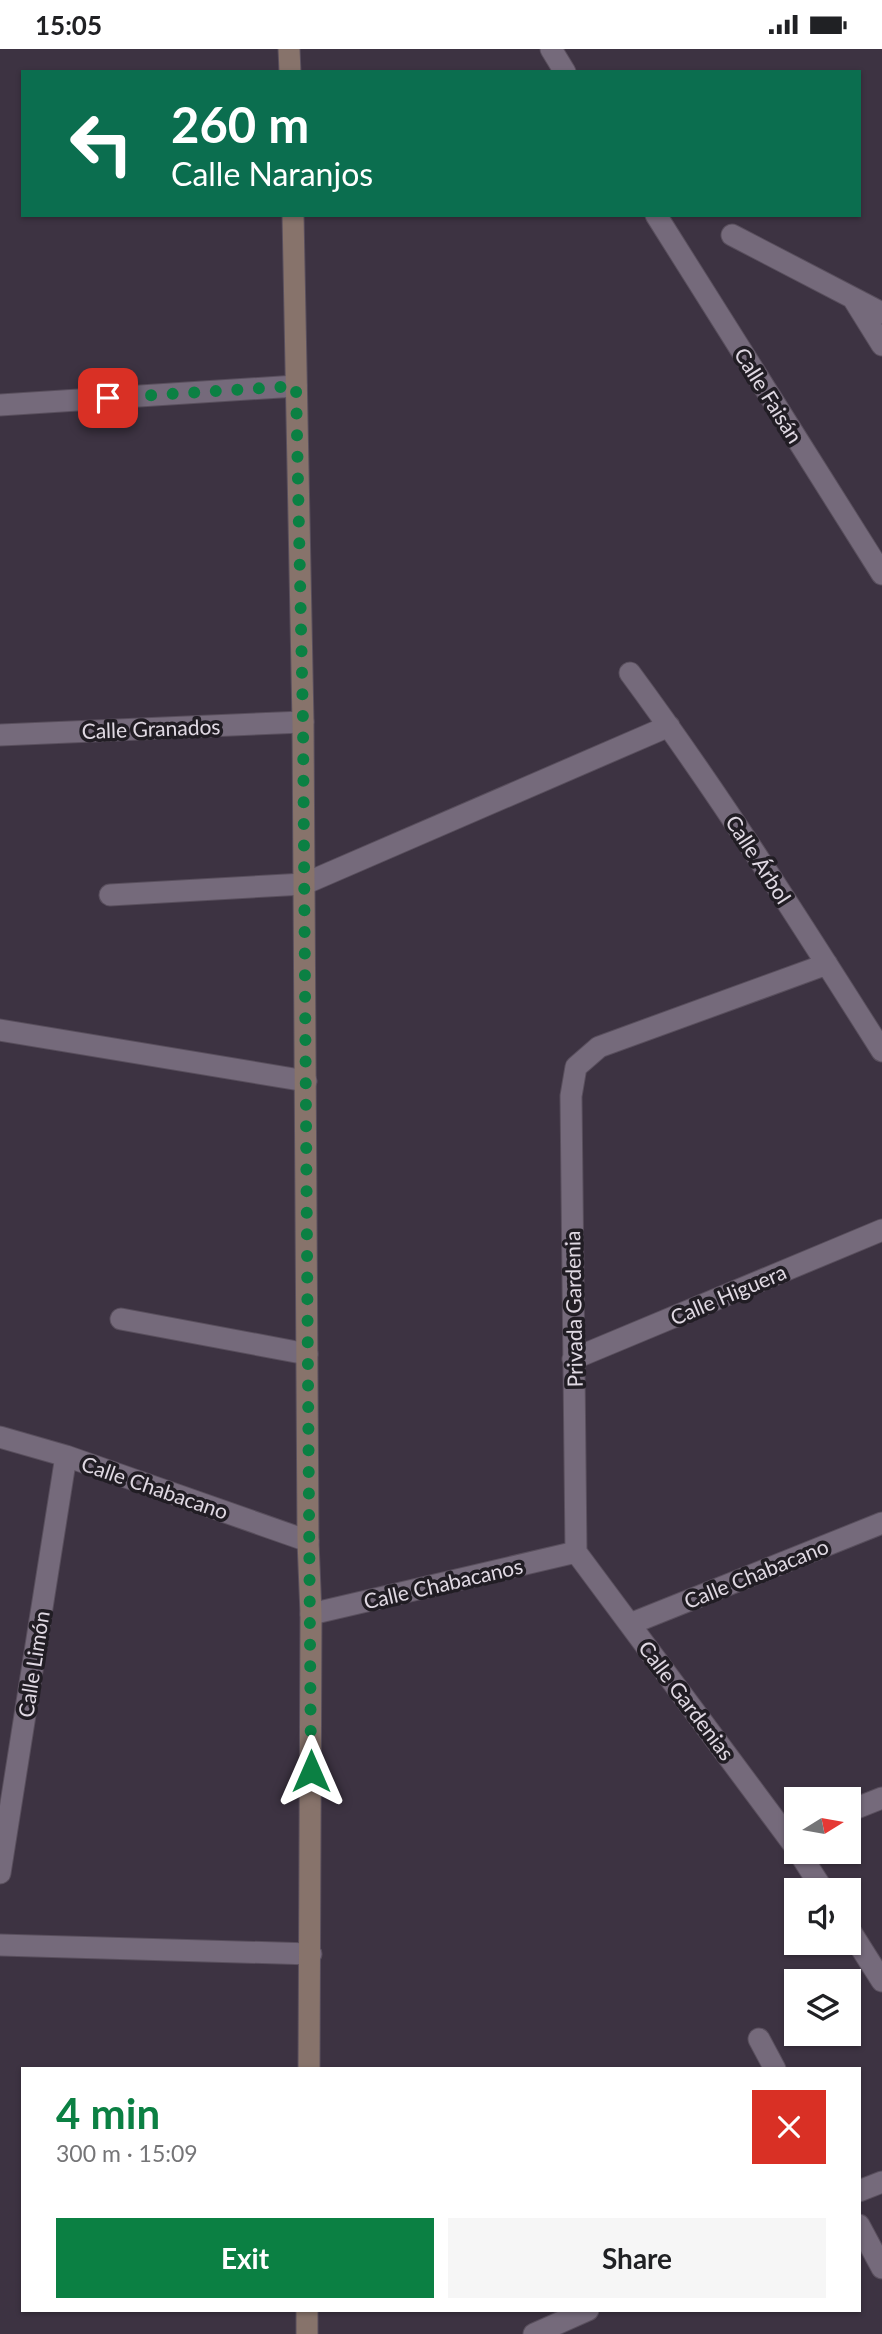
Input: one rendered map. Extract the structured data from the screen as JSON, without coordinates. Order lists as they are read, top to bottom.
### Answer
{
  "streets": {
    "street": [
      "Calle Faisán",
      "Calle Granados",
      "Calle Árbol",
      "Calle Higuera",
      "Privada Gardenia",
      "Calle Chabacano",
      "Calle Chabacanos",
      "Calle Limón",
      "Calle Gardenias"
    ]
  },
  "crossings": [
    ["Calle Árbol", "Privada Gardenia"],
    ["Calle Higuera", "Privada Gardenia"],
    ["Privada Gardenia", "Calle Chabacanos"],
    ["Privada Gardenia", "Calle Gardenias"],
    ["Calle Chabacano", "Calle Limón"],
    ["Calle Chabacano", "Calle Gardenias"],
    ["Calle Chabacanos", "Calle Gardenias"]
  ],
  "north": "right",
  "page": {
    "status": "15:05",
    "turn": ["260 m", "Calle Naranjos"],
    "heading": ["4 min", "300 m · 15:09"],
    "buttons": ["Exit", "Share"]
  }
}
